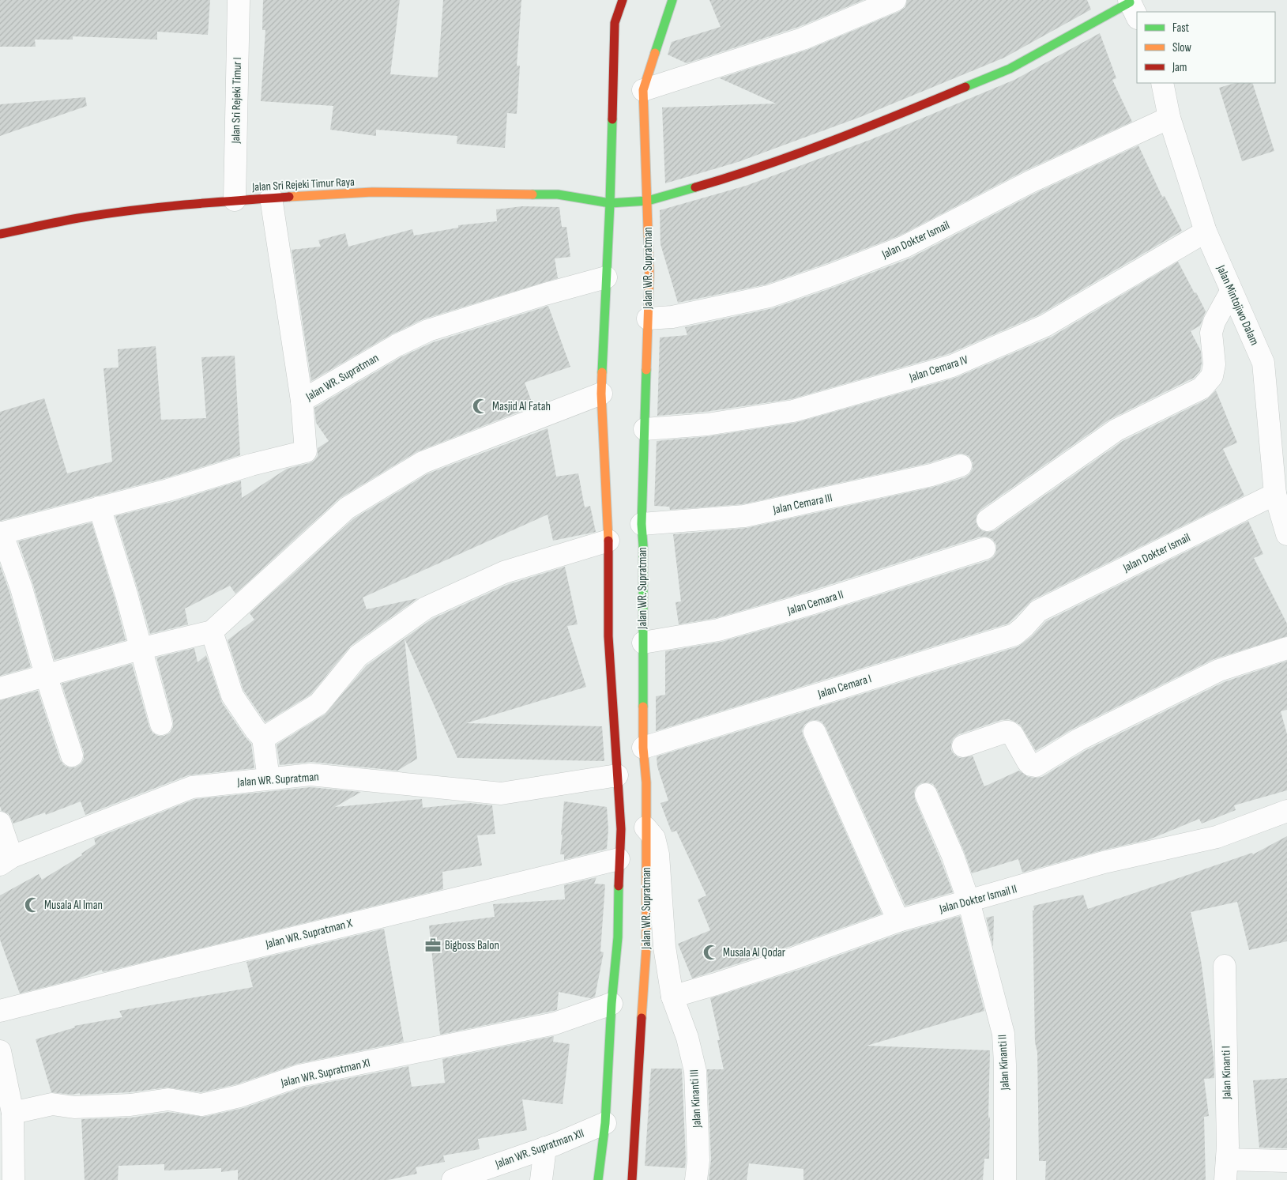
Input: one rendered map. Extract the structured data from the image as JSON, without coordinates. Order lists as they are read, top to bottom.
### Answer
{
  "streets": {
    "main road": ["Jalan Sri Rejeki Timur Raya", "Jalan WR. Supratman"],
    "street": [
      "Jalan Sri Rejeki Timur I",
      "Jalan Dokter Ismail",
      "Jalan Mintojiwo Dalam",
      "Jalan Cemara IV",
      "Jalan Cemara III",
      "Jalan Cemara II",
      "Jalan Cemara I",
      "Jalan Dokter Ismail II",
      "Jalan WR. Supratman X",
      "Jalan Kinanti II",
      "Jalan WR. Supratman XI",
      "Jalan Kinanti I",
      "Jalan Kinanti III",
      "Jalan WR. Supratman XII"
    ]
  },
  "crossings": [
    ["Jalan Sri Rejeki Timur I", "Jalan Sri Rejeki Timur Raya"],
    ["Jalan Sri Rejeki Timur Raya", "Jalan WR. Supratman"],
    ["Jalan Dokter Ismail", "Jalan WR. Supratman"],
    ["Jalan Dokter Ismail", "Jalan Mintojiwo Dalam"],
    ["Jalan Dokter Ismail", "Jalan Cemara I"],
    ["Jalan WR. Supratman", "Jalan Cemara IV"],
    ["Jalan WR. Supratman", "Jalan Cemara III"],
    ["Jalan WR. Supratman", "Jalan Cemara II"],
    ["Jalan WR. Supratman", "Jalan Cemara I"],
    ["Jalan WR. Supratman", "Jalan Kinanti III"],
    ["Jalan Mintojiwo Dalam", "Jalan Cemara IV"],
    ["Jalan Dokter Ismail II", "Jalan Kinanti II"],
    ["Jalan Dokter Ismail II", "Jalan Kinanti III"]
  ],
  "places": {
    "mosque": ["Masjid Al Fatah", "Musala Al Iman", "Musala Al Qodar"],
    "office": ["Bigboss Balon"]
  },
  "legend": ["Fast", "Slow", "Jam"]
}
